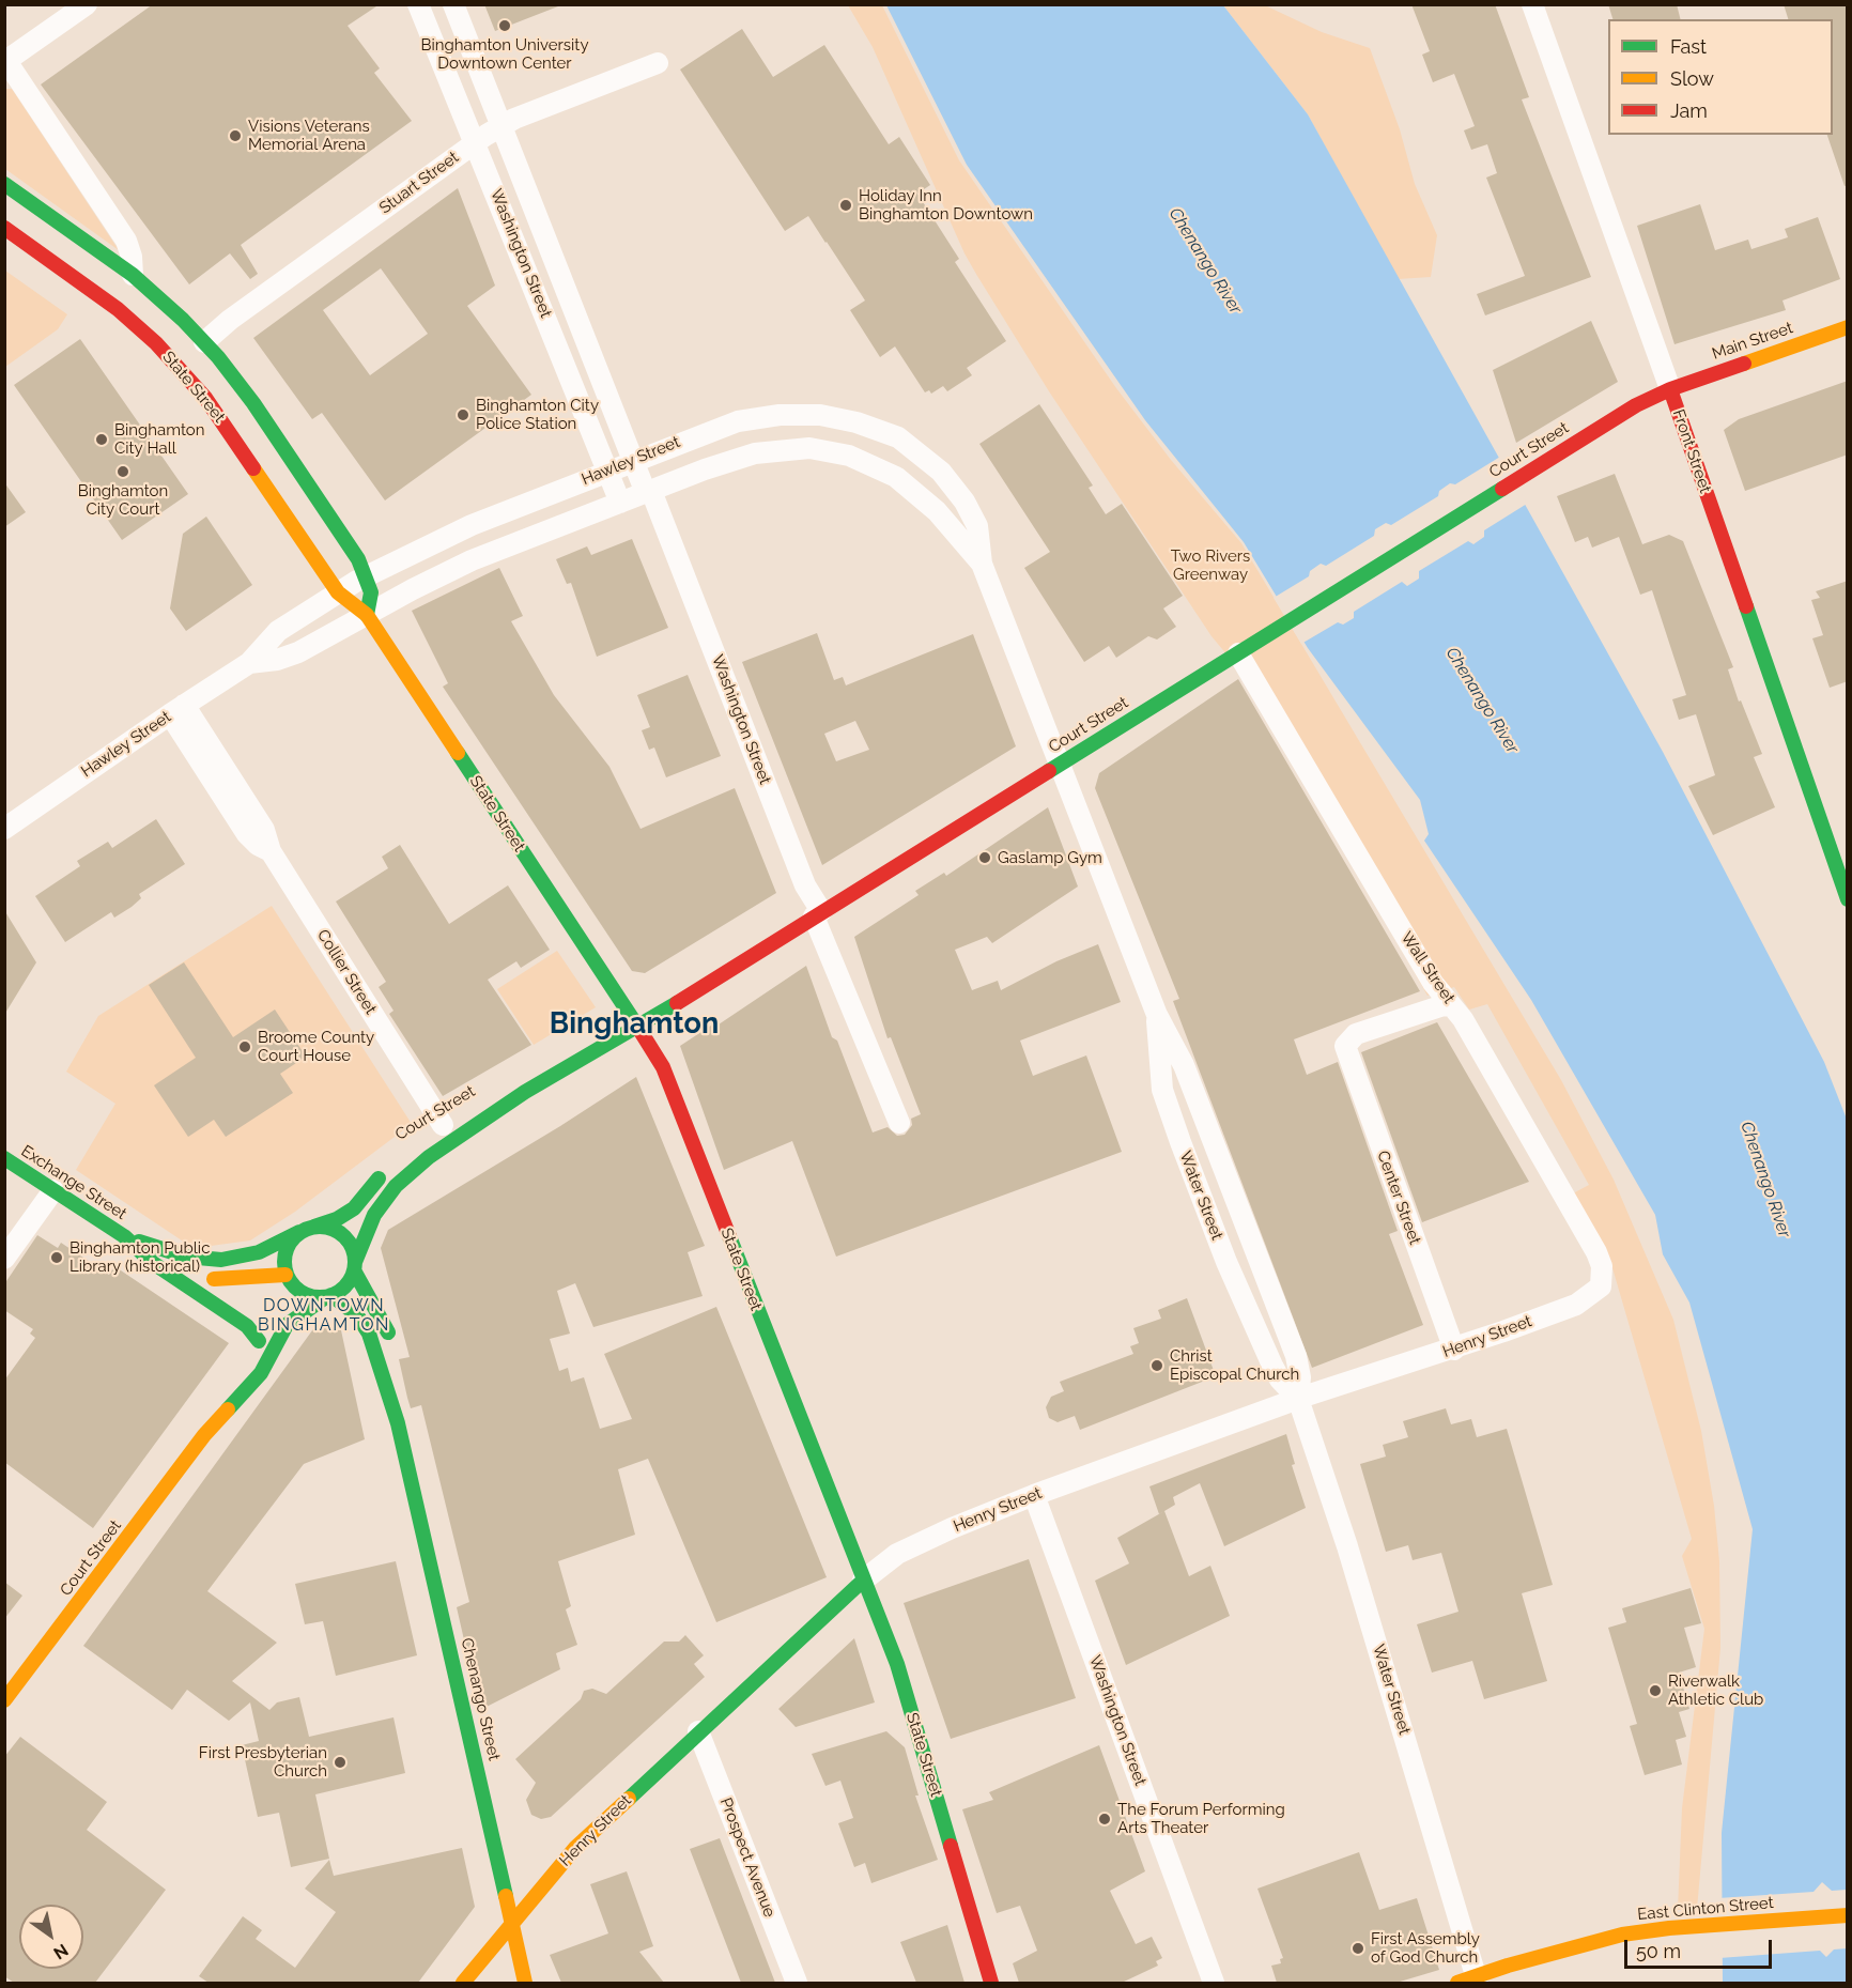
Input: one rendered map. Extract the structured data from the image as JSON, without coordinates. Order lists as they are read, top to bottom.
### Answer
{
  "streets": {
    "main road": [
      "Main Street",
      "State Street",
      "Court Street",
      "Front Street",
      "Exchange Street",
      "Henry Street",
      "Chenango Street",
      "East Clinton Street"
    ],
    "street": [
      "Stuart Street",
      "Washington Street",
      "Hawley Street",
      "Wall Street",
      "Collier Street",
      "Water Street",
      "Center Street",
      "Prospect Avenue"
    ]
  },
  "crossings": [
    ["Stuart Street", "Washington Street"],
    ["Washington Street", "Court Street"],
    ["Washington Street", "Hawley Street"],
    ["Washington Street", "Henry Street"],
    ["Main Street", "Court Street"],
    ["Main Street", "Front Street"],
    ["State Street", "Court Street"],
    ["State Street", "Hawley Street"],
    ["State Street", "Henry Street"],
    ["Court Street", "Front Street"],
    ["Court Street", "Hawley Street"],
    ["Court Street", "Wall Street"],
    ["Court Street", "Exchange Street"],
    ["Court Street", "Water Street"],
    ["Court Street", "Chenango Street"],
    ["Hawley Street", "Collier Street"],
    ["Hawley Street", "Water Street"],
    ["Wall Street", "Center Street"],
    ["Wall Street", "Henry Street"],
    ["Exchange Street", "Chenango Street"],
    ["Water Street", "Henry Street"],
    ["Water Street", "East Clinton Street"],
    ["Center Street", "Henry Street"],
    ["Henry Street", "Chenango Street"],
    ["Henry Street", "Prospect Avenue"]
  ],
  "districts": ["Binghamton", "DOWNTOWN BINGHAMTON"],
  "water": ["Chenango River"],
  "parks": ["Two Rivers Greenway"],
  "places": [
    "Binghamton University Downtown Center",
    "Visions Veterans Memorial Arena",
    "Holiday Inn Binghamton Downtown",
    "Binghamton City Police Station",
    "Binghamton City Hall",
    "Binghamton City Court",
    "Gaslamp Gym",
    "Broome County Court House",
    "Binghamton Public Library (historical)",
    "Christ Episcopal Church",
    "Riverwalk Athletic Club",
    "First Presbyterian Church",
    "The Forum Performing Arts Theater",
    "First Assembly of God Church"
  ],
  "legend": ["Fast", "Slow", "Jam"],
  "scale_bar": "50 m",
  "north": "bottom right"
}
